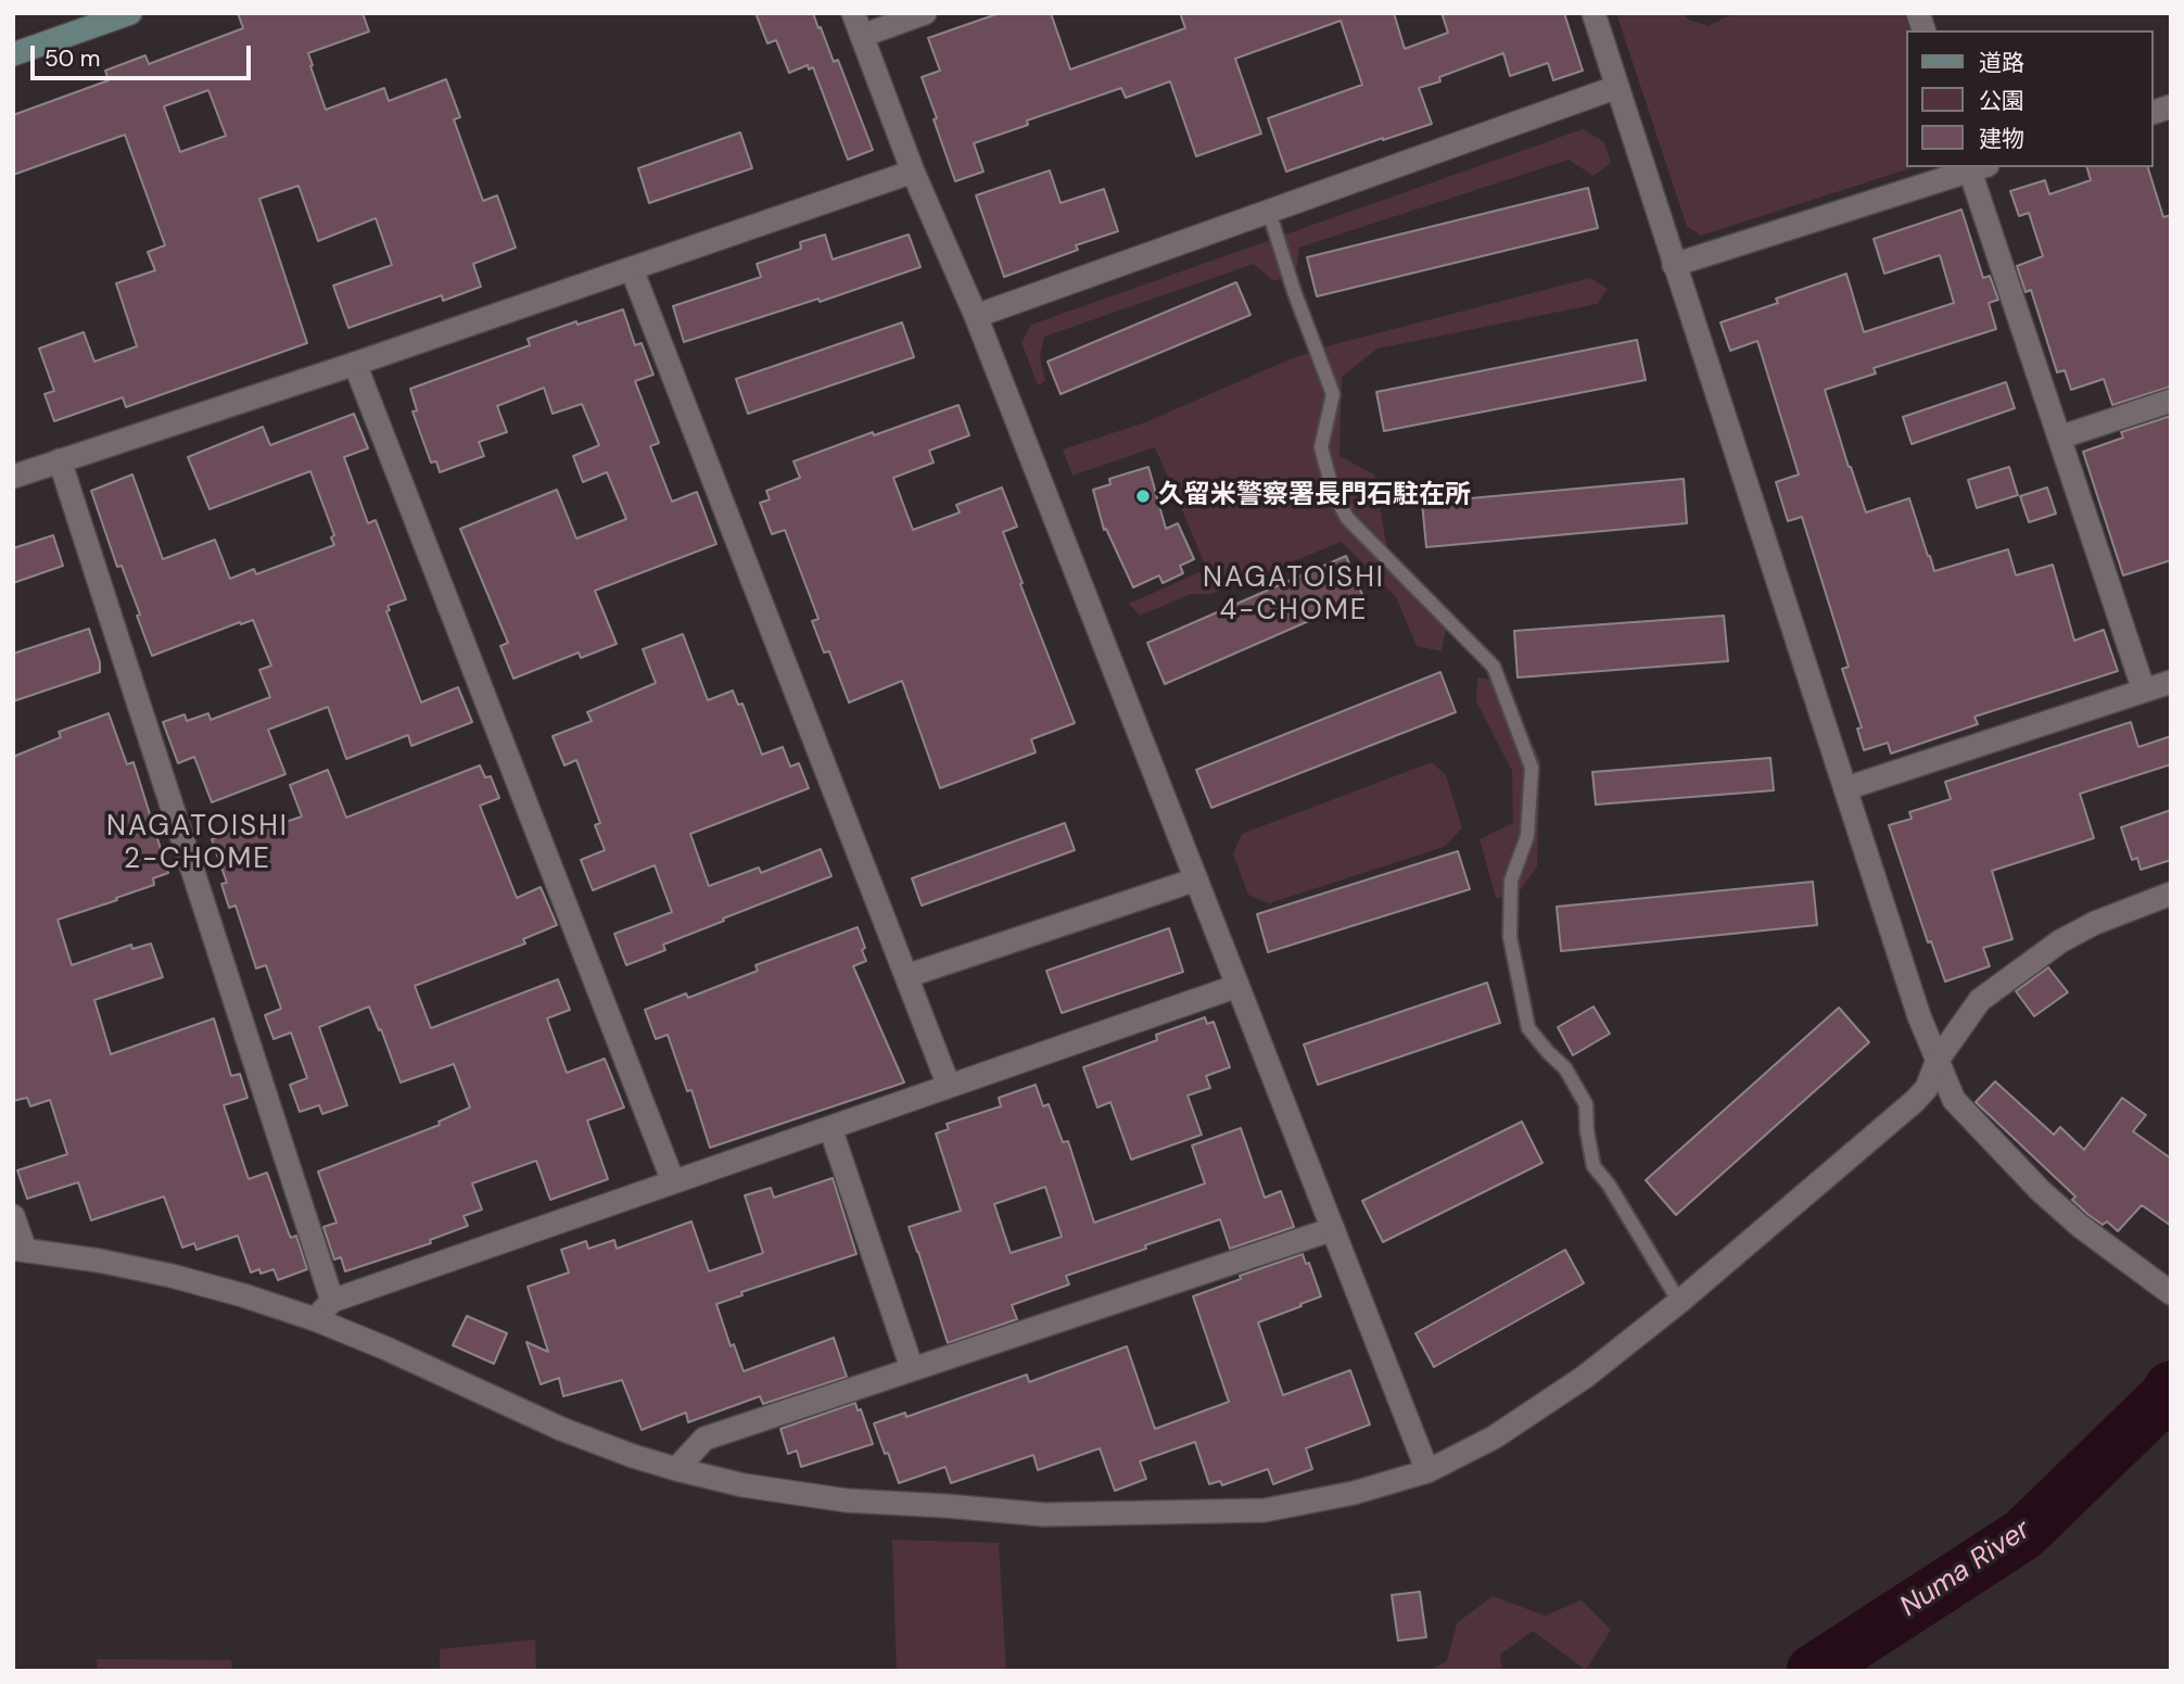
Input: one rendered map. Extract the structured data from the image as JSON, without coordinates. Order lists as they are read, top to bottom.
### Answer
{
  "districts": ["NAGATOISHI 4-CHOME", "NAGATOISHI 2-CHOME"],
  "water": ["Numa River"],
  "places": ["久留米警察署長門石駐在所"],
  "legend": ["道路", "公園", "建物"],
  "scale_bar": "50 m"
}
